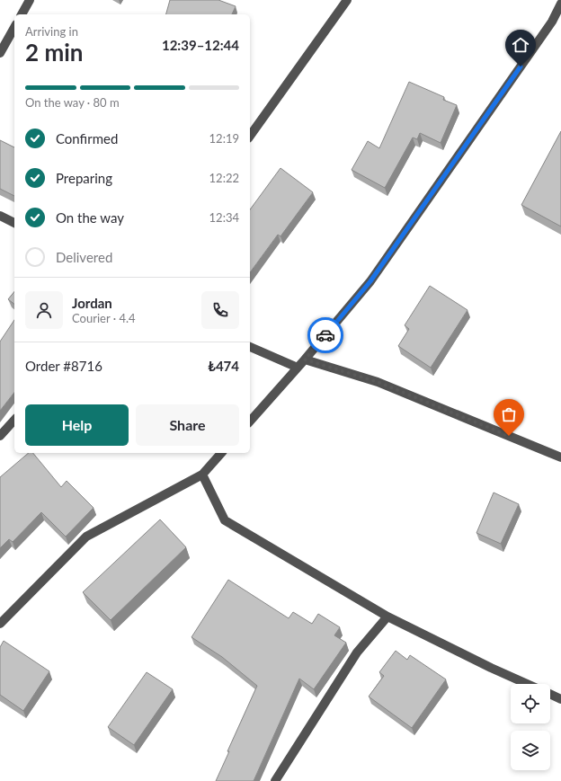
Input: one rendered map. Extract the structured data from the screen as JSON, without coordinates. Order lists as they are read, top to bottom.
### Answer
{
  "page": {
    "heading": ["2 min", "Arriving in", "12:39–12:44"],
    "panel": [
      "Jordan",
      "Courier · 4.4",
      "Order #8716",
      "₺474"
    ],
    "bar": "On the way · 80 m",
    "list": [
      ["Confirmed", "12:19"],
      ["Preparing", "12:22"],
      ["On the way", "12:34"],
      "Delivered"
    ],
    "buttons": ["Help", "Share"]
  }
}
